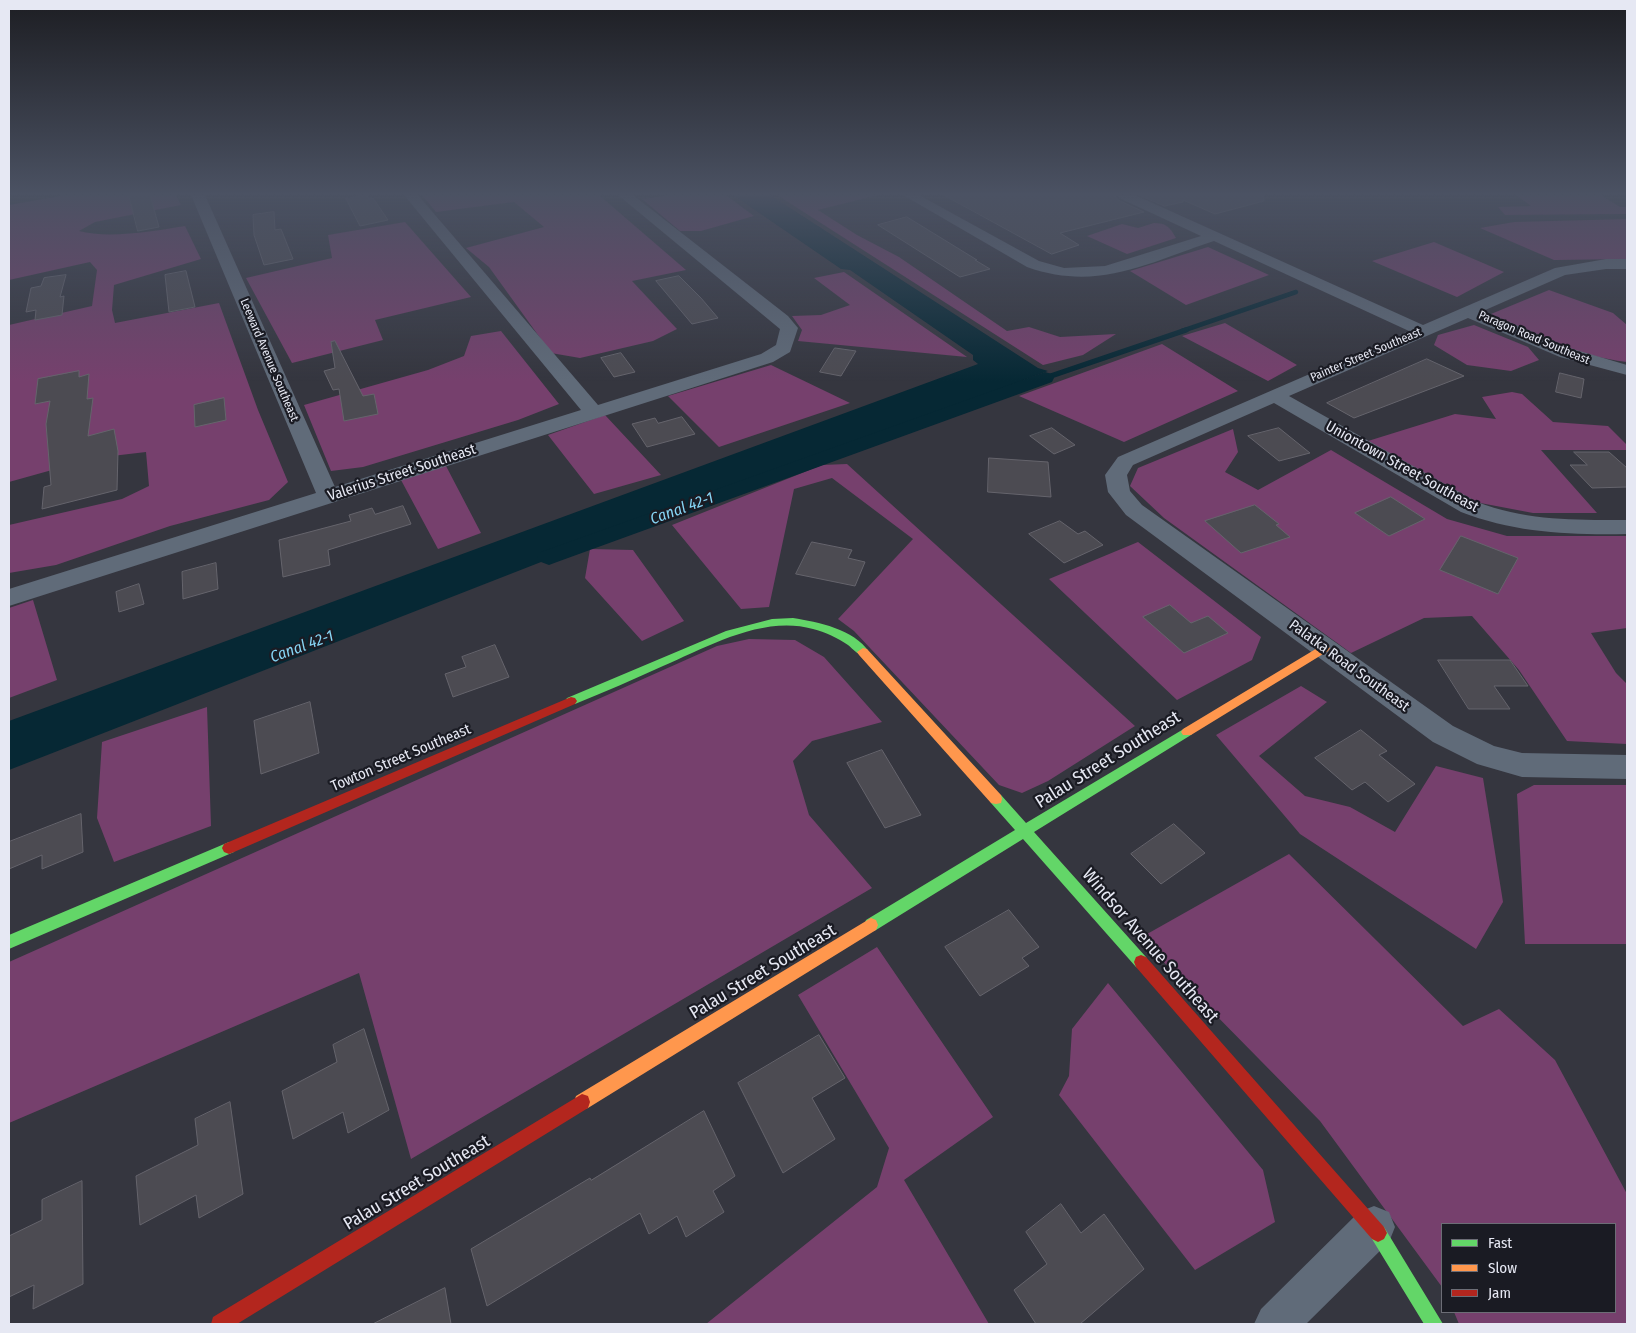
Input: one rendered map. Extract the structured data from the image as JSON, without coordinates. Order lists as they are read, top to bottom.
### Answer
{
  "streets": {
    "street": [
      "Paragon Road Southeast",
      "Painter Street Southeast",
      "Leeward Avenue Southeast",
      "Uniontown Street Southeast",
      "Valerius Street Southeast",
      "Palatka Road Southeast",
      "Towton Street Southeast",
      "Palau Street Southeast",
      "Windsor Avenue Southeast"
    ]
  },
  "crossings": [
    ["Paragon Road Southeast", "Painter Street Southeast"],
    ["Painter Street Southeast", "Uniontown Street Southeast"],
    ["Painter Street Southeast", "Palatka Road Southeast"],
    ["Leeward Avenue Southeast", "Valerius Street Southeast"],
    ["Palatka Road Southeast", "Palau Street Southeast"],
    ["Towton Street Southeast", "Windsor Avenue Southeast"],
    ["Palau Street Southeast", "Windsor Avenue Southeast"]
  ],
  "water": ["Canal 42-1"],
  "legend": ["Fast", "Slow", "Jam"]
}
